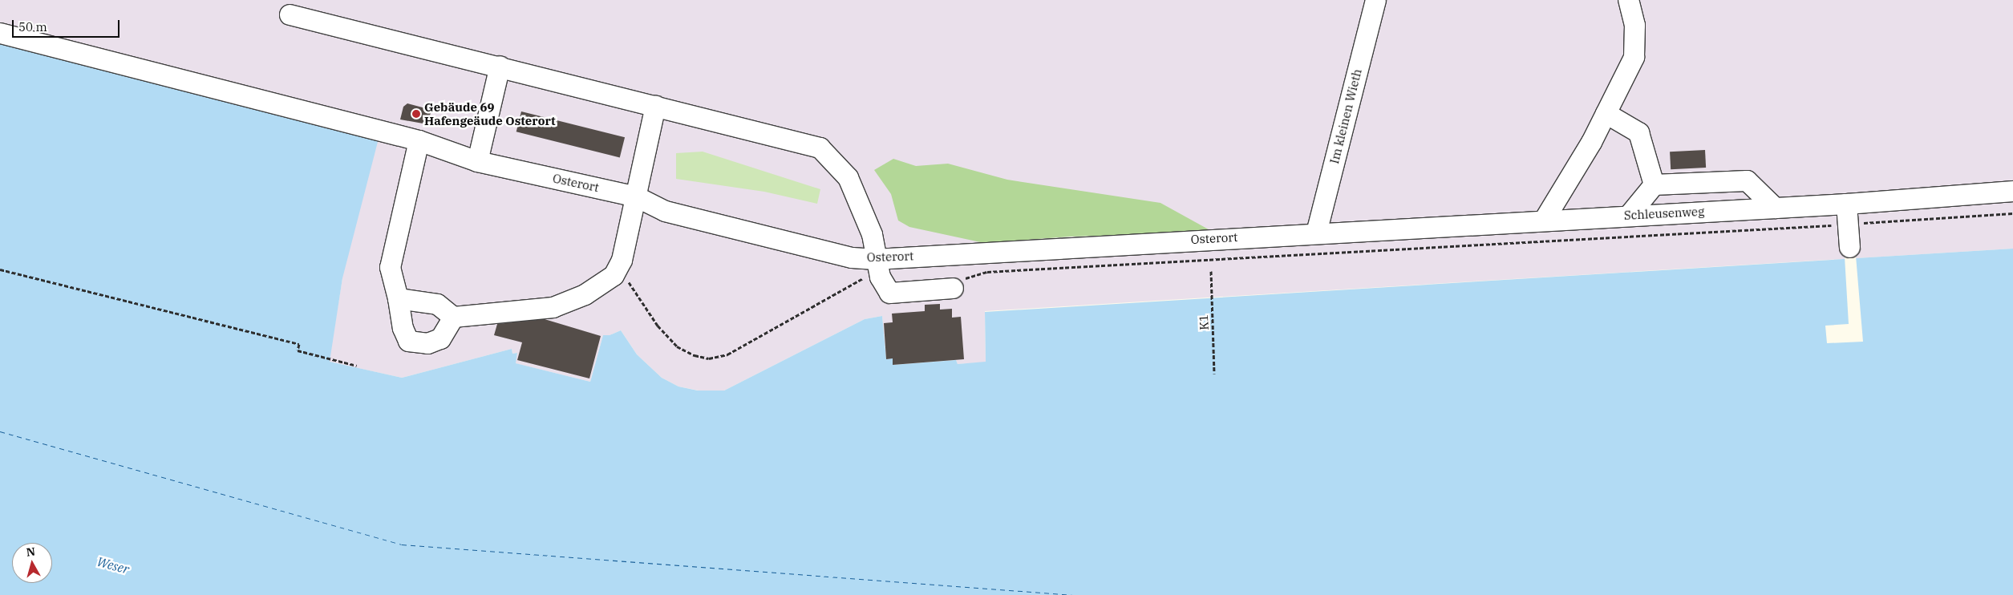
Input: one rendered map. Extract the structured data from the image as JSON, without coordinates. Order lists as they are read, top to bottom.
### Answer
{
  "streets": {
    "street": ["Im kleinen Wieth", "Osterort", "Schleusenweg"],
    "path": ["K1"]
  },
  "crossings": [
    ["Im kleinen Wieth", "Osterort"],
    ["Im kleinen Wieth", "Schleusenweg"],
    ["Osterort", "Schleusenweg"]
  ],
  "water": ["Weser"],
  "places": ["Gebäude 69 Hafengeäude Osterort"],
  "scale_bar": "50 m",
  "north": "top"
}
